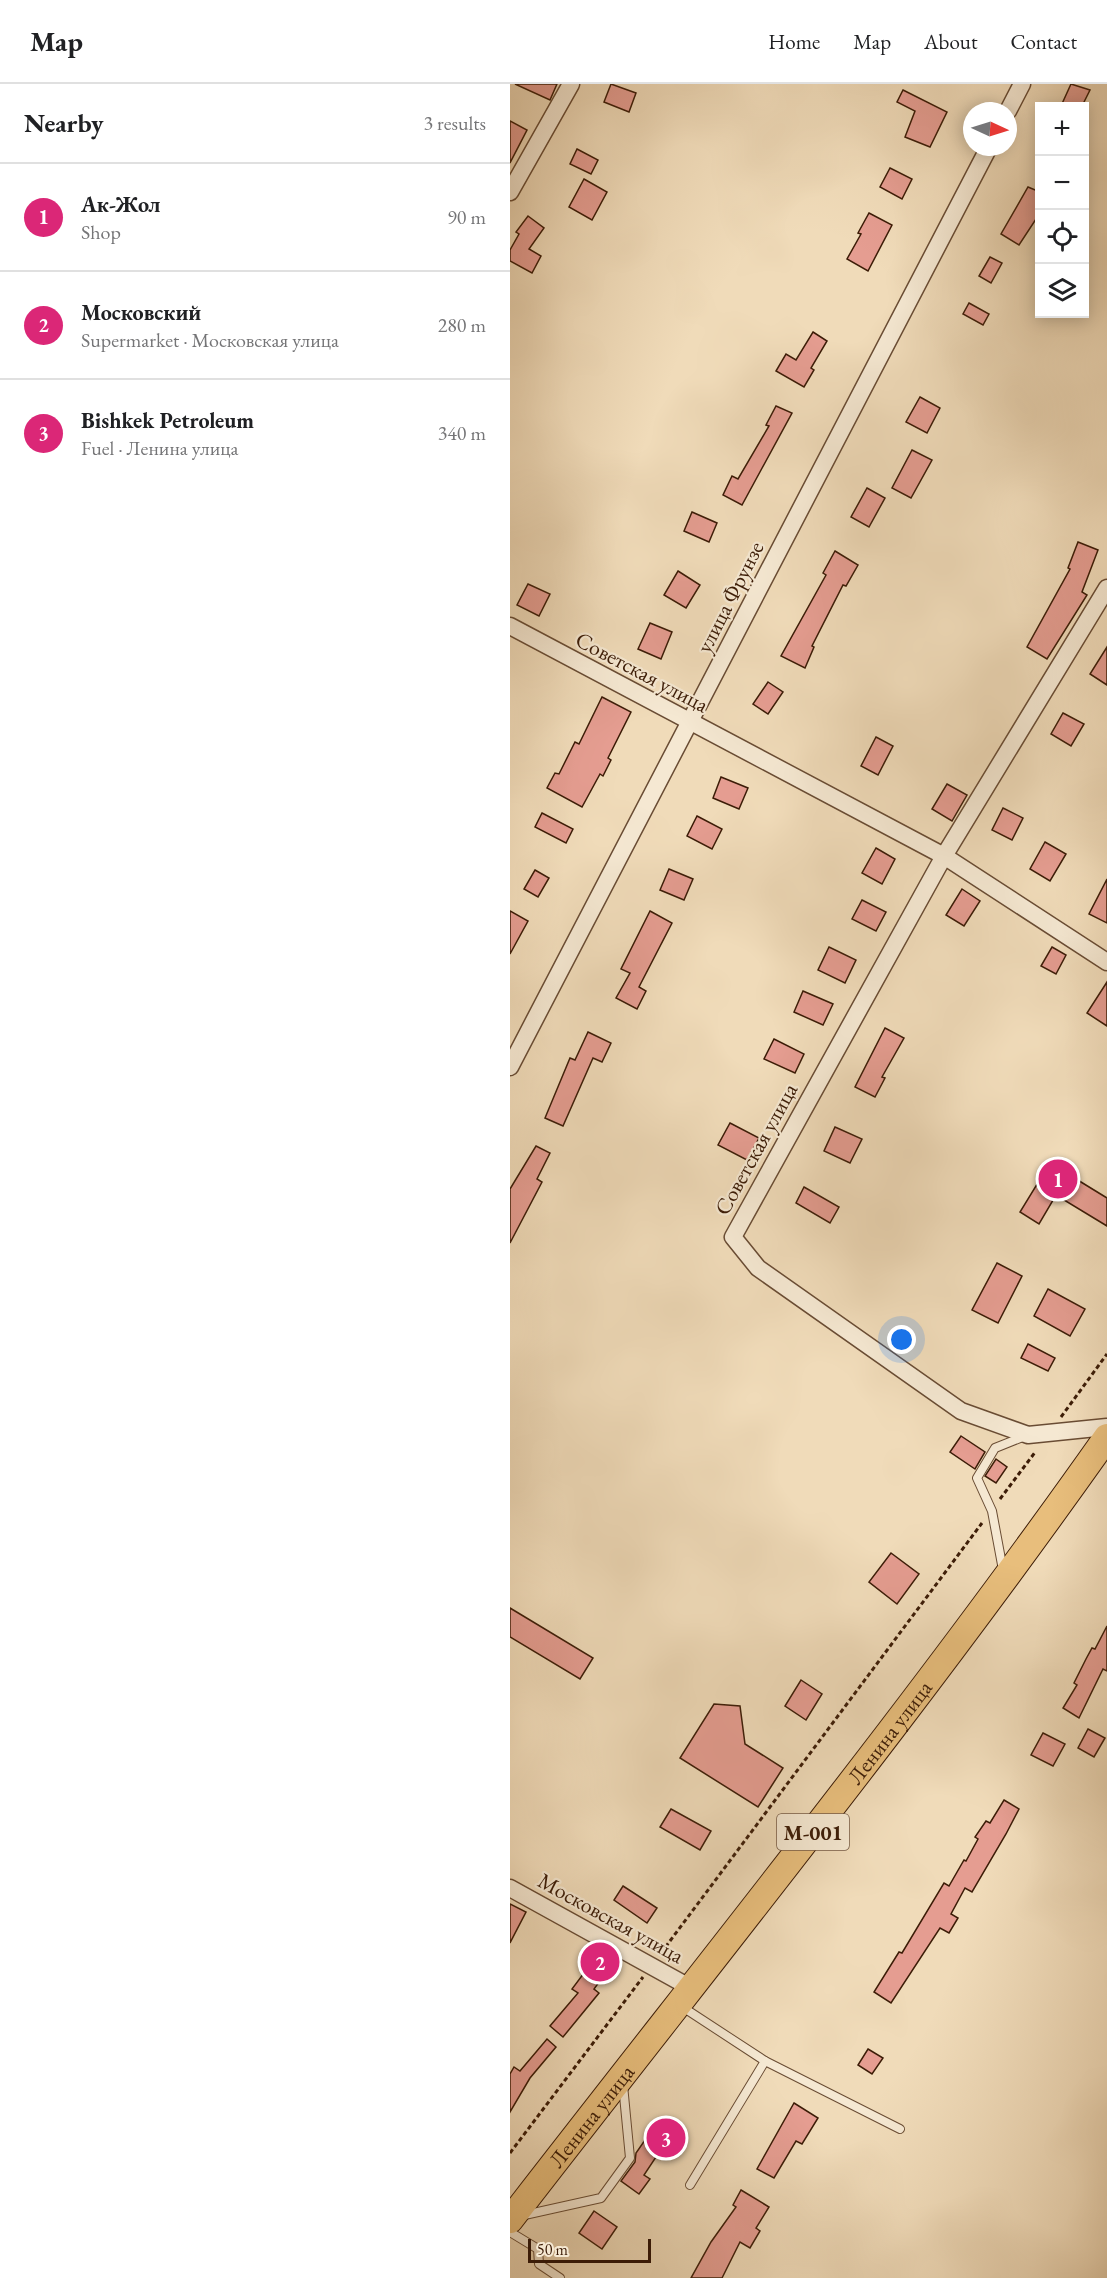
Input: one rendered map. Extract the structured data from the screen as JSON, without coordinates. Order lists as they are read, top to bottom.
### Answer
{
  "streets": {
    "main road": ["Ленина улица", "М-001"],
    "street": ["улица Фрунзе", "Советская улица", "Московская улица"]
  },
  "crossings": [
    ["улица Фрунзе", "Советская улица"],
    ["Ленина улица", "Московская улица"]
  ],
  "scale_bar": "50 m",
  "north": "right",
  "page": {
    "header": "Map",
    "nav": [
      "Home",
      "Map",
      "About",
      "Contact"
    ],
    "heading": ["Nearby", "3 results"],
    "map_buttons": ["+", "−"],
    "list": [
      {
        "mark": "1",
        "name": "Ак-Жол",
        "note": "Shop",
        "value": "90 m"
      },
      {
        "mark": "2",
        "name": "Московский",
        "note": "Supermarket · Московская улица",
        "value": "280 m"
      },
      {
        "mark": "3",
        "name": "Bishkek Petroleum",
        "note": "Fuel · Ленина улица",
        "value": "340 m"
      }
    ],
    "pins": ["1", "2", "3"],
    "scale": "50 m"
  }
}
